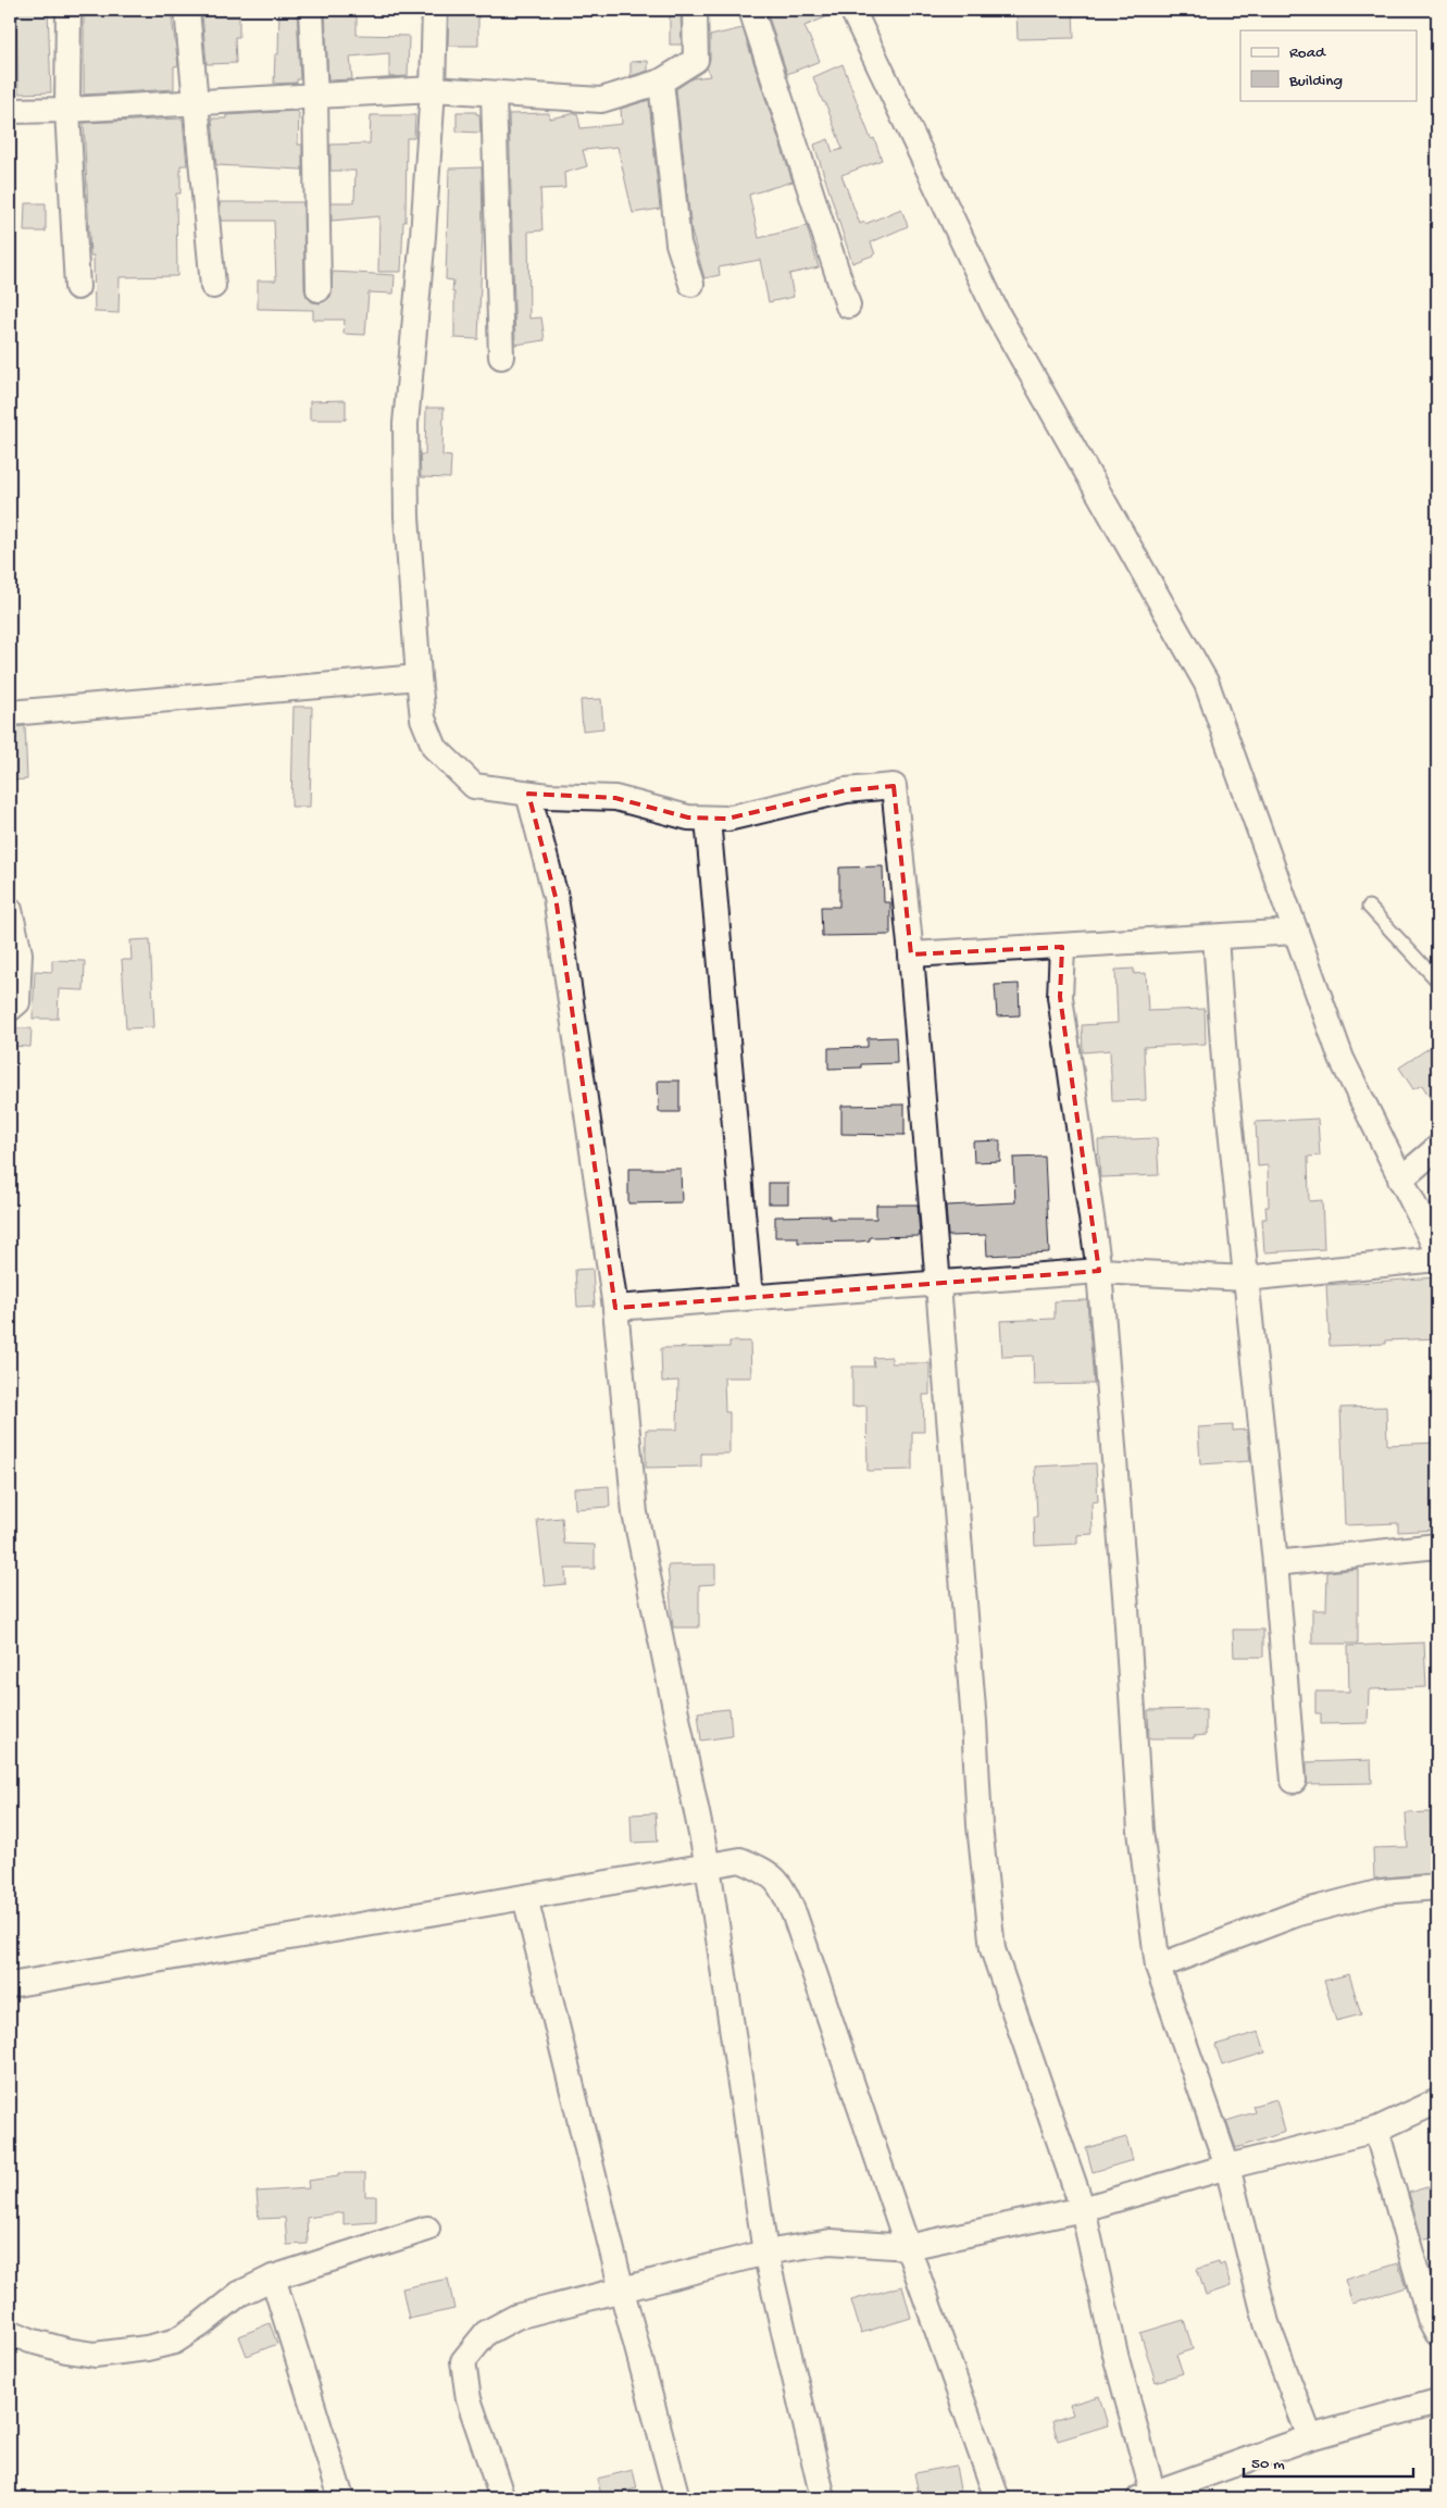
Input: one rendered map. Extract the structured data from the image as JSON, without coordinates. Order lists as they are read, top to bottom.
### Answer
{
  "legend": ["Road", "Building"],
  "scale_bar": "50 m"
}
